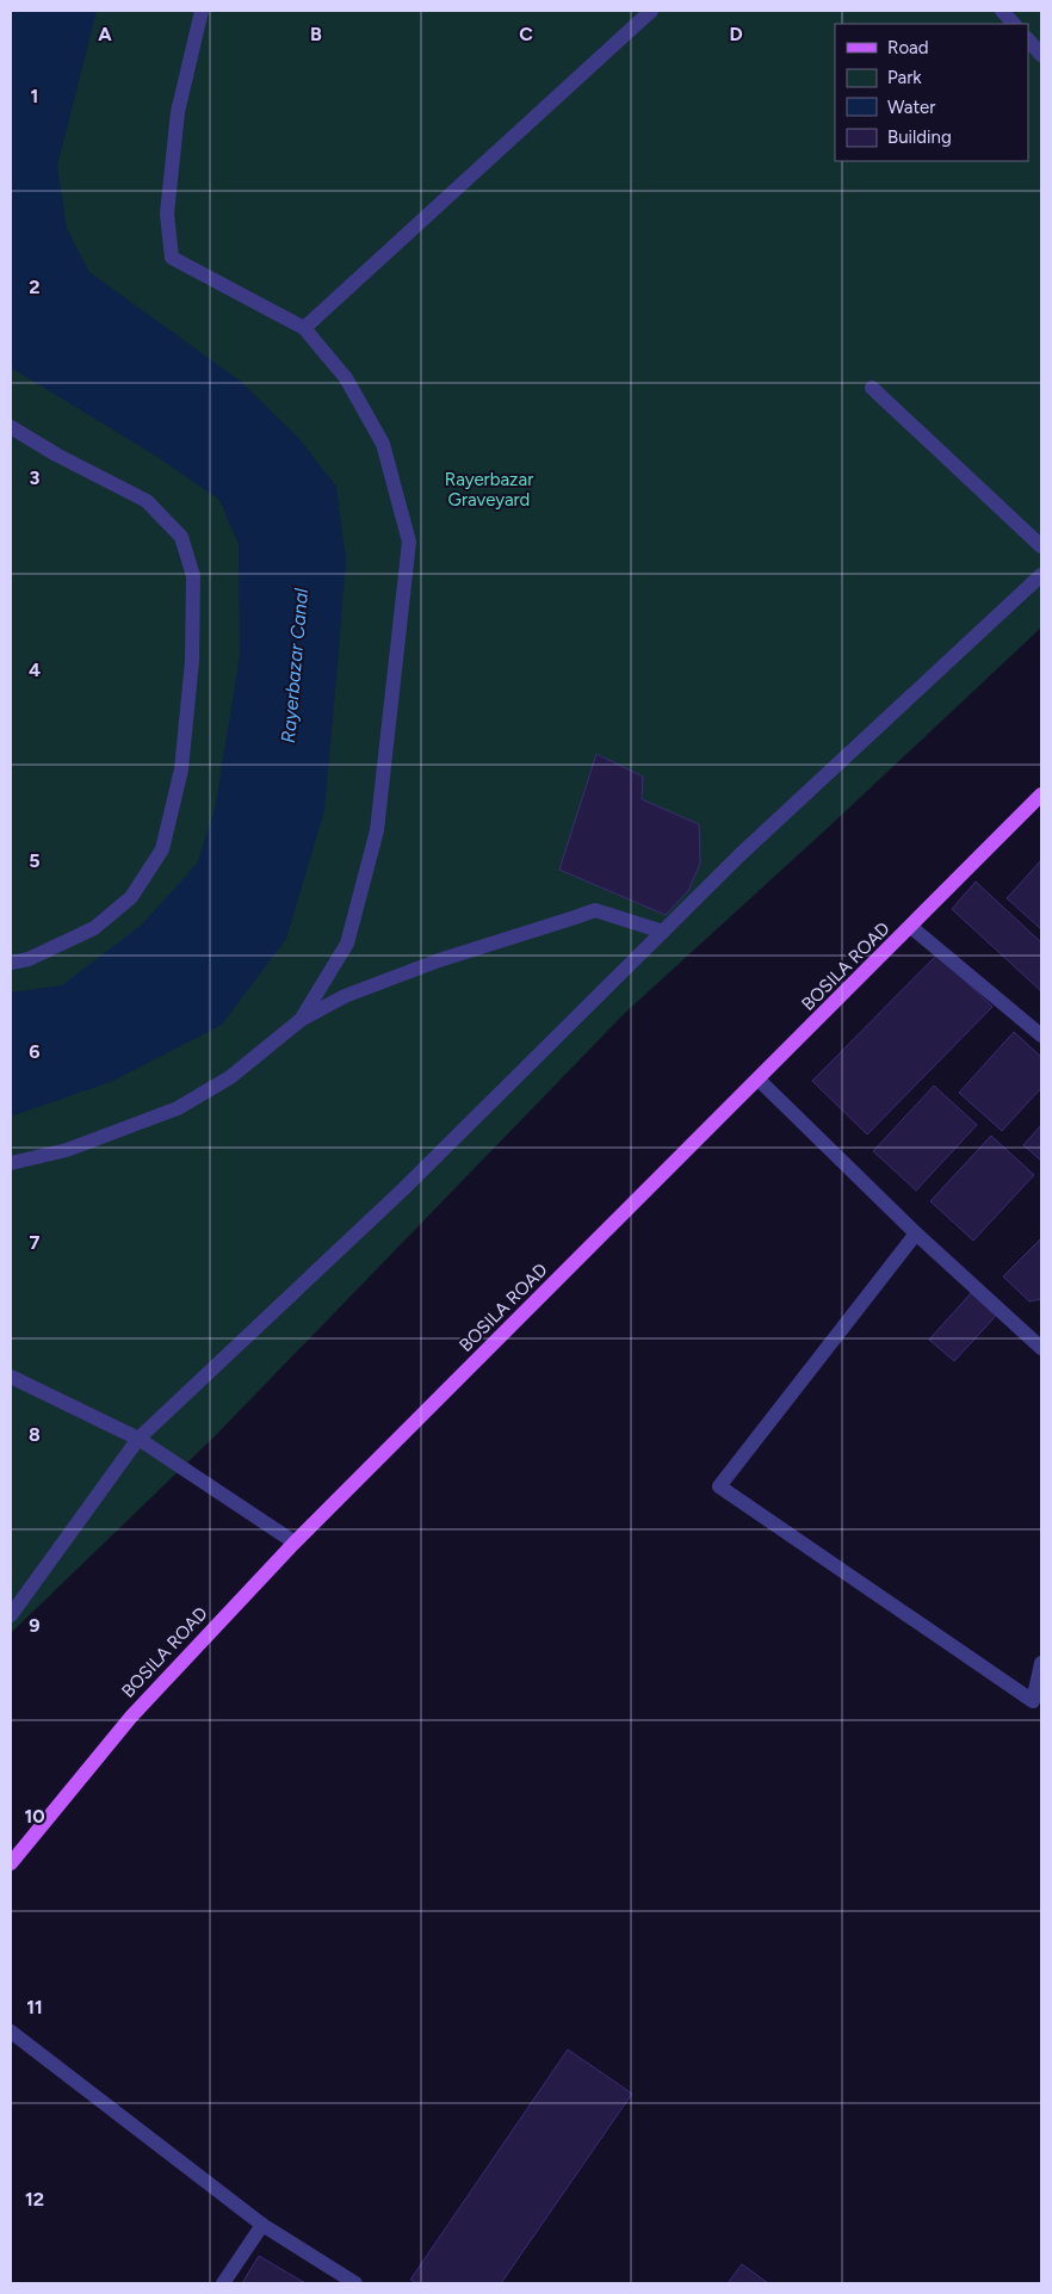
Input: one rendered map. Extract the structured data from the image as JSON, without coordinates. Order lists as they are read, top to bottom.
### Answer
{
  "streets": {
    "main road": ["BOSILA ROAD"]
  },
  "water": ["Rayerbazar Canal"],
  "parks": ["Rayerbazar Graveyard"],
  "legend": [
    "Road",
    "Park",
    "Water",
    "Building"
  ],
  "grid": {
    "columns": [
      "A",
      "B",
      "C",
      "D"
    ],
    "rows": [
      "1",
      "2",
      "3",
      "4",
      "5",
      "6",
      "7",
      "8",
      "9",
      "10",
      "11",
      "12"
    ]
  }
}
